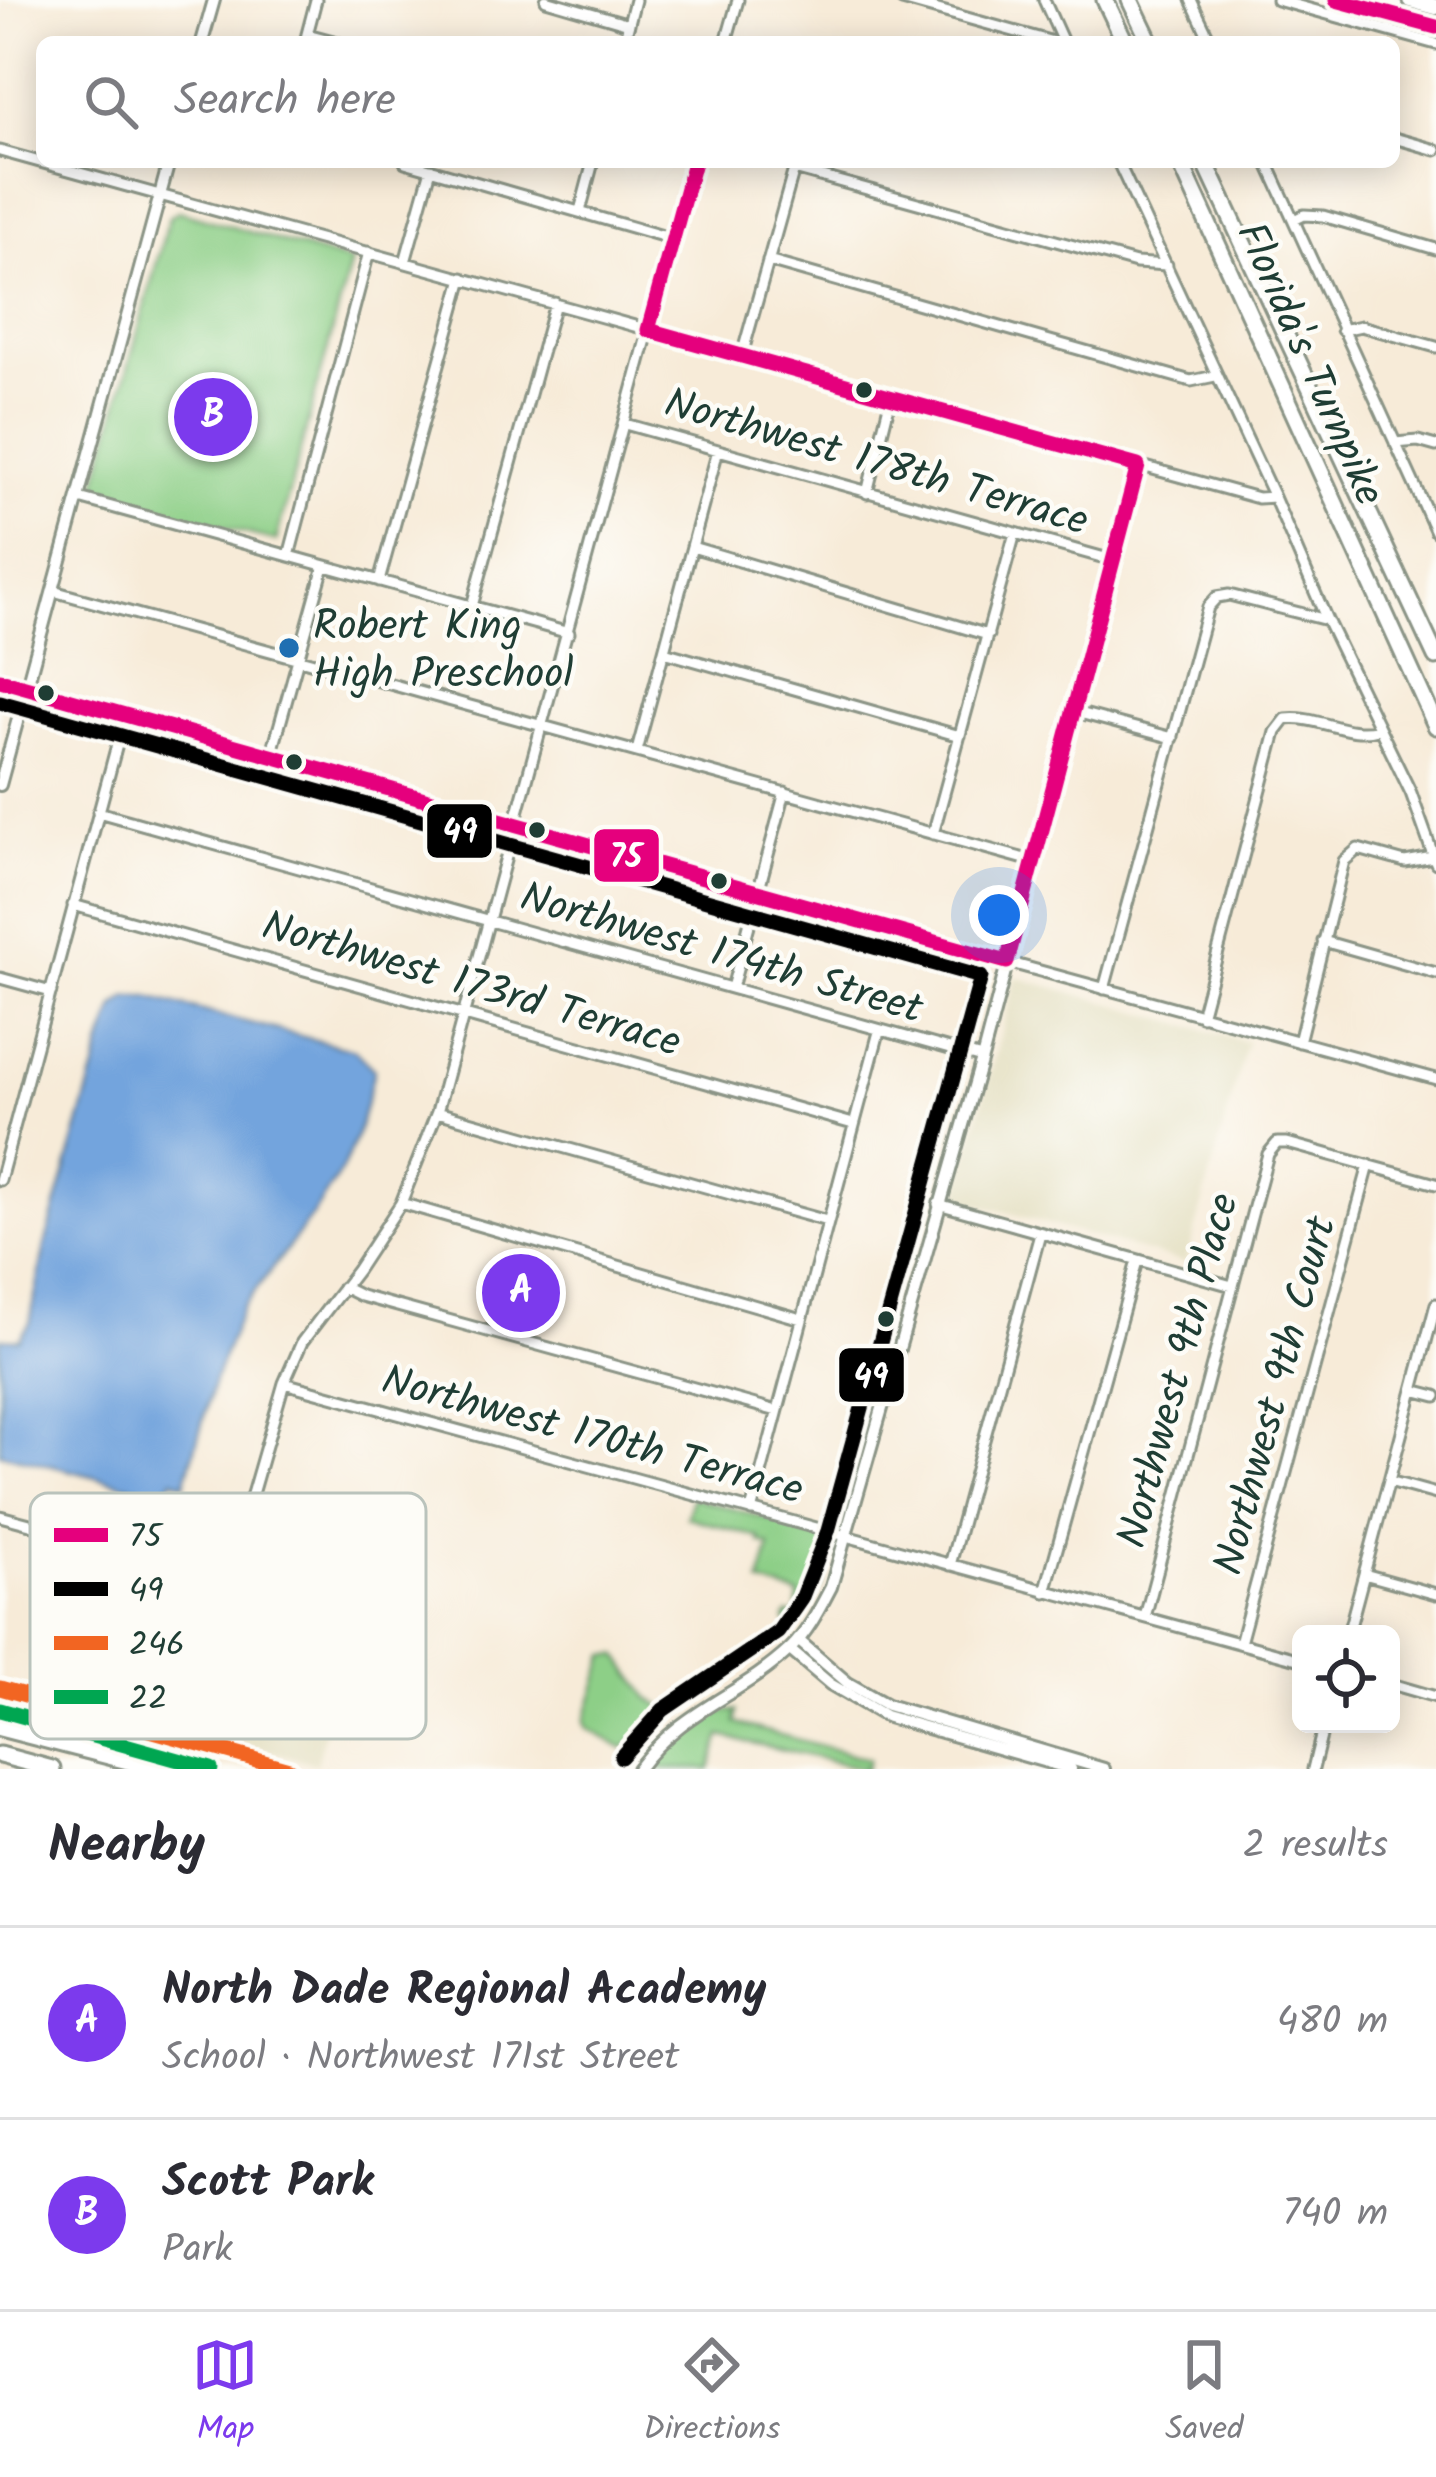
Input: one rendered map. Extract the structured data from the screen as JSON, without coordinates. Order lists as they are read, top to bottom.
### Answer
{
  "streets": {
    "highway": ["Florida's Turnpike"],
    "street": [
      "Northwest 178th Terrace",
      "Northwest 174th Street",
      "Northwest 173rd Terrace",
      "Northwest 9th Place",
      "Northwest 9th Court",
      "Northwest 170th Terrace"
    ]
  },
  "crossings": [
    ["Northwest 9th Place", "Northwest 9th Court"],
    ["Northwest 9th Place", "Northwest 170th Terrace"],
    ["Northwest 9th Court", "Northwest 170th Terrace"]
  ],
  "places": ["Robert King High Preschool"],
  "lines": [
    "transit line 75",
    "transit line 49",
    "transit line 246",
    "transit line 22"
  ],
  "legend": [
    "75",
    "49",
    "246",
    "22"
  ],
  "page": {
    "search": "Search here",
    "pins": ["B", "A"],
    "heading": ["Nearby", "2 results"],
    "list": [
      {
        "mark": "A",
        "name": "North Dade Regional Academy",
        "note": "School · Northwest 171st Street",
        "value": "480 m"
      },
      {
        "mark": "B",
        "name": "Scott Park",
        "note": "Park",
        "value": "740 m"
      }
    ],
    "nav": ["Map", "Directions", "Saved"]
  }
}
